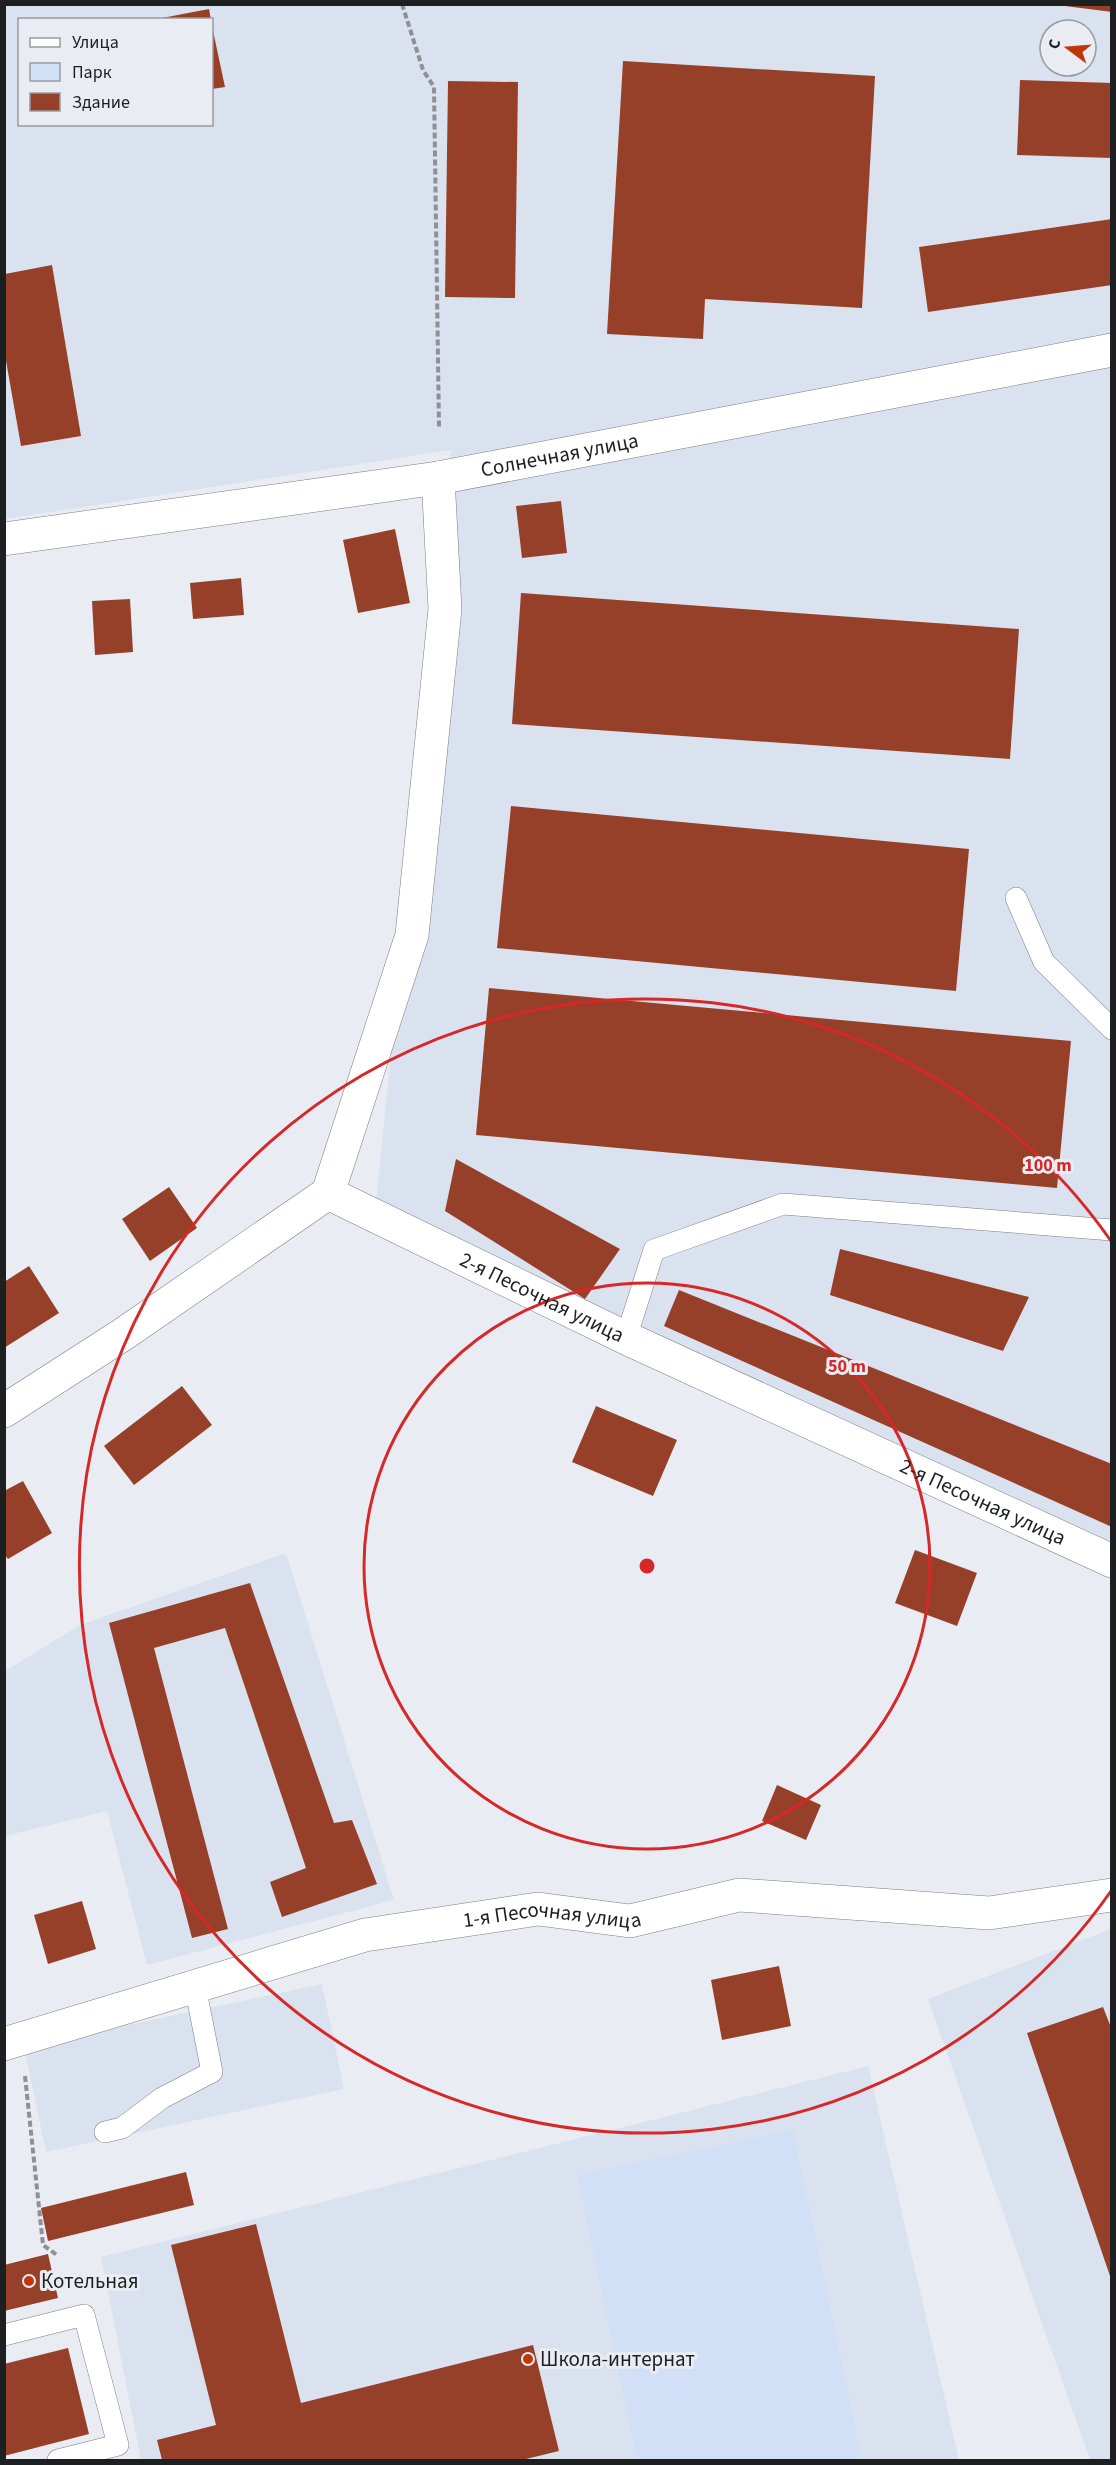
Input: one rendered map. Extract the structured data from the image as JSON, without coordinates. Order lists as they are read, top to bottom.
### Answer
{
  "streets": {
    "street": ["Солнечная улица", "2-я Песочная улица", "1-я Песочная улица"]
  },
  "places": ["Котельная", "Школа-интернат"],
  "legend": ["Улица", "Парк", "Здание"],
  "north": "left",
  "rings": ["100 m", "50 m"]
}
